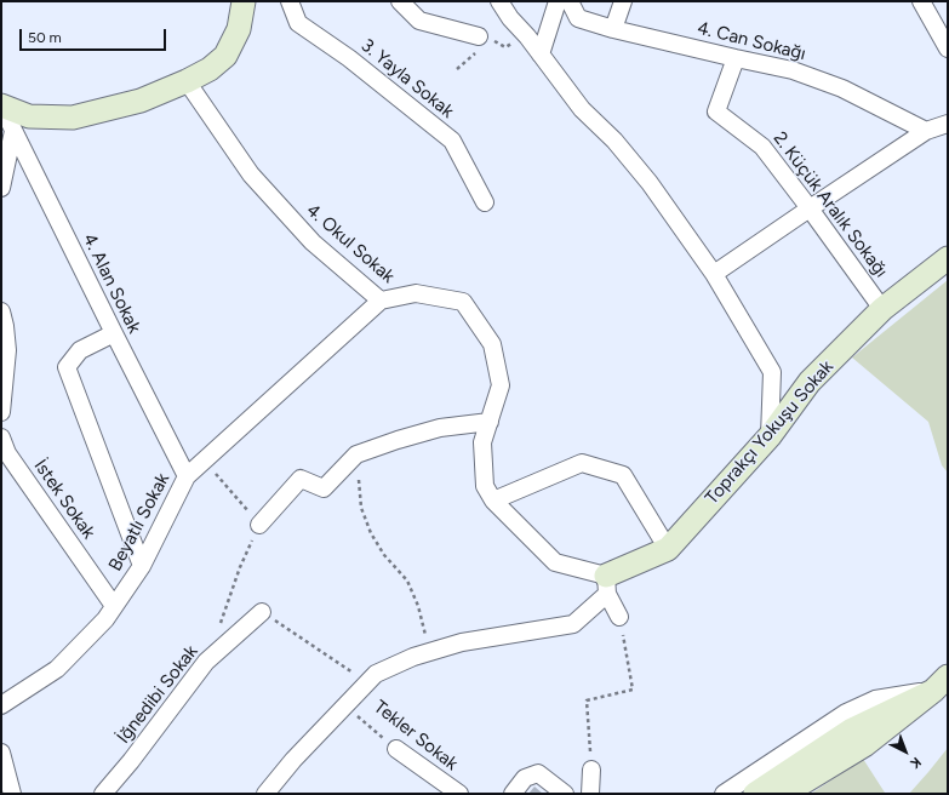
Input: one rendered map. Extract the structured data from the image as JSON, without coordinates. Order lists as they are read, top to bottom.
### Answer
{
  "streets": {
    "main road": ["Toprakçı Yokuşu Sokak"],
    "street": [
      "4. Can Sokağı",
      "3. Yayla Sokak",
      "2. Küçük Aralık Sokağı",
      "4. Okul Sokak",
      "4. Alan Sokak",
      "İstek Sokak",
      "Beyatlı Sokak",
      "İğnedibi Sokak",
      "Tekler Sokak"
    ]
  },
  "crossings": [
    ["4. Can Sokağı", "2. Küçük Aralık Sokağı"],
    ["2. Küçük Aralık Sokağı", "Toprakçı Yokuşu Sokak"],
    ["4. Okul Sokak", "Toprakçı Yokuşu Sokak"],
    ["4. Okul Sokak", "Beyatlı Sokak"],
    ["4. Alan Sokak", "Beyatlı Sokak"],
    ["İstek Sokak", "Beyatlı Sokak"]
  ],
  "scale_bar": "50 m",
  "north": "bottom right"
}
